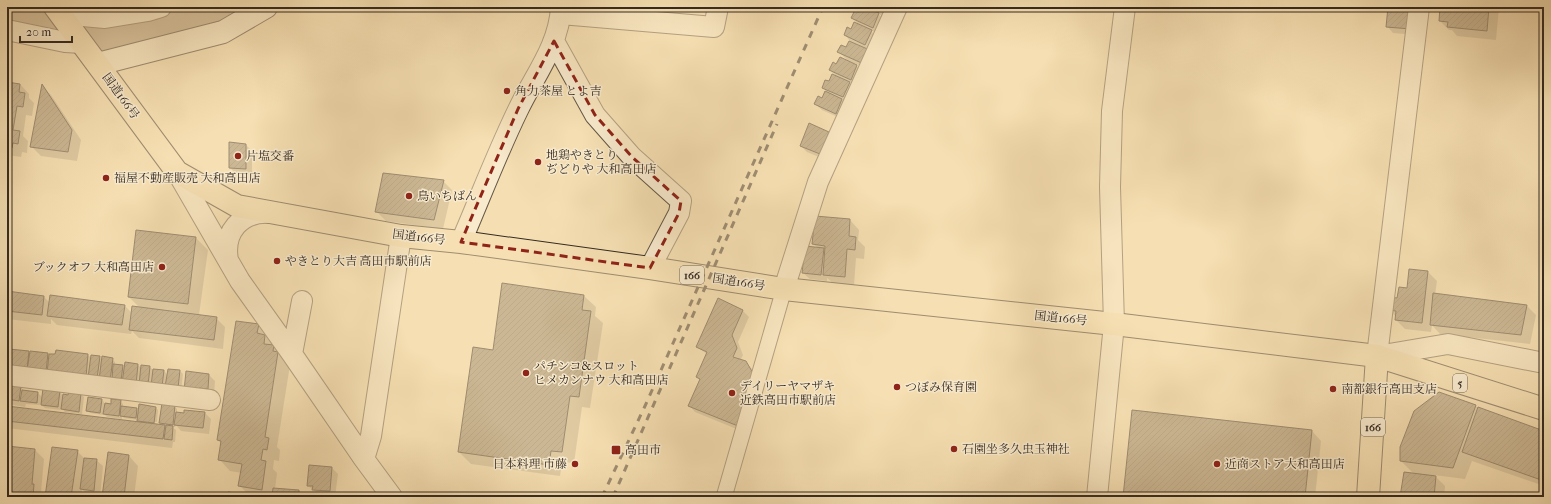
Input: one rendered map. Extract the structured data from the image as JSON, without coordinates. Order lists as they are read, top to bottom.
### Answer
{
  "streets": {
    "main road": ["国道166号", "166", "5"]
  },
  "crossings": [
    ["国道166号", "166"],
    ["国道166号", "5"],
    ["166", "5"]
  ],
  "places": {
    "other": [
      "角力茶屋 とよ吉",
      "片塩交番",
      "地鶏やきとり ぢどりや 大和高田店",
      "福屋不動産販売 大和高田店",
      "鳥いちばん",
      "やきとり大吉 高田市駅前店",
      "ブックオフ 大和高田店",
      "パチンコ&スロット ヒメカンナウ 大和高田店",
      "つぼみ保育園",
      "南都銀行高田支店",
      "デイリーヤマザキ 近鉄高田市駅前店",
      "石園坐多久虫玉神社",
      "日本料理 市藤",
      "近商ストア大和高田店"
    ],
    "transit": ["高田市"]
  },
  "scale_bar": "20 m"
}
